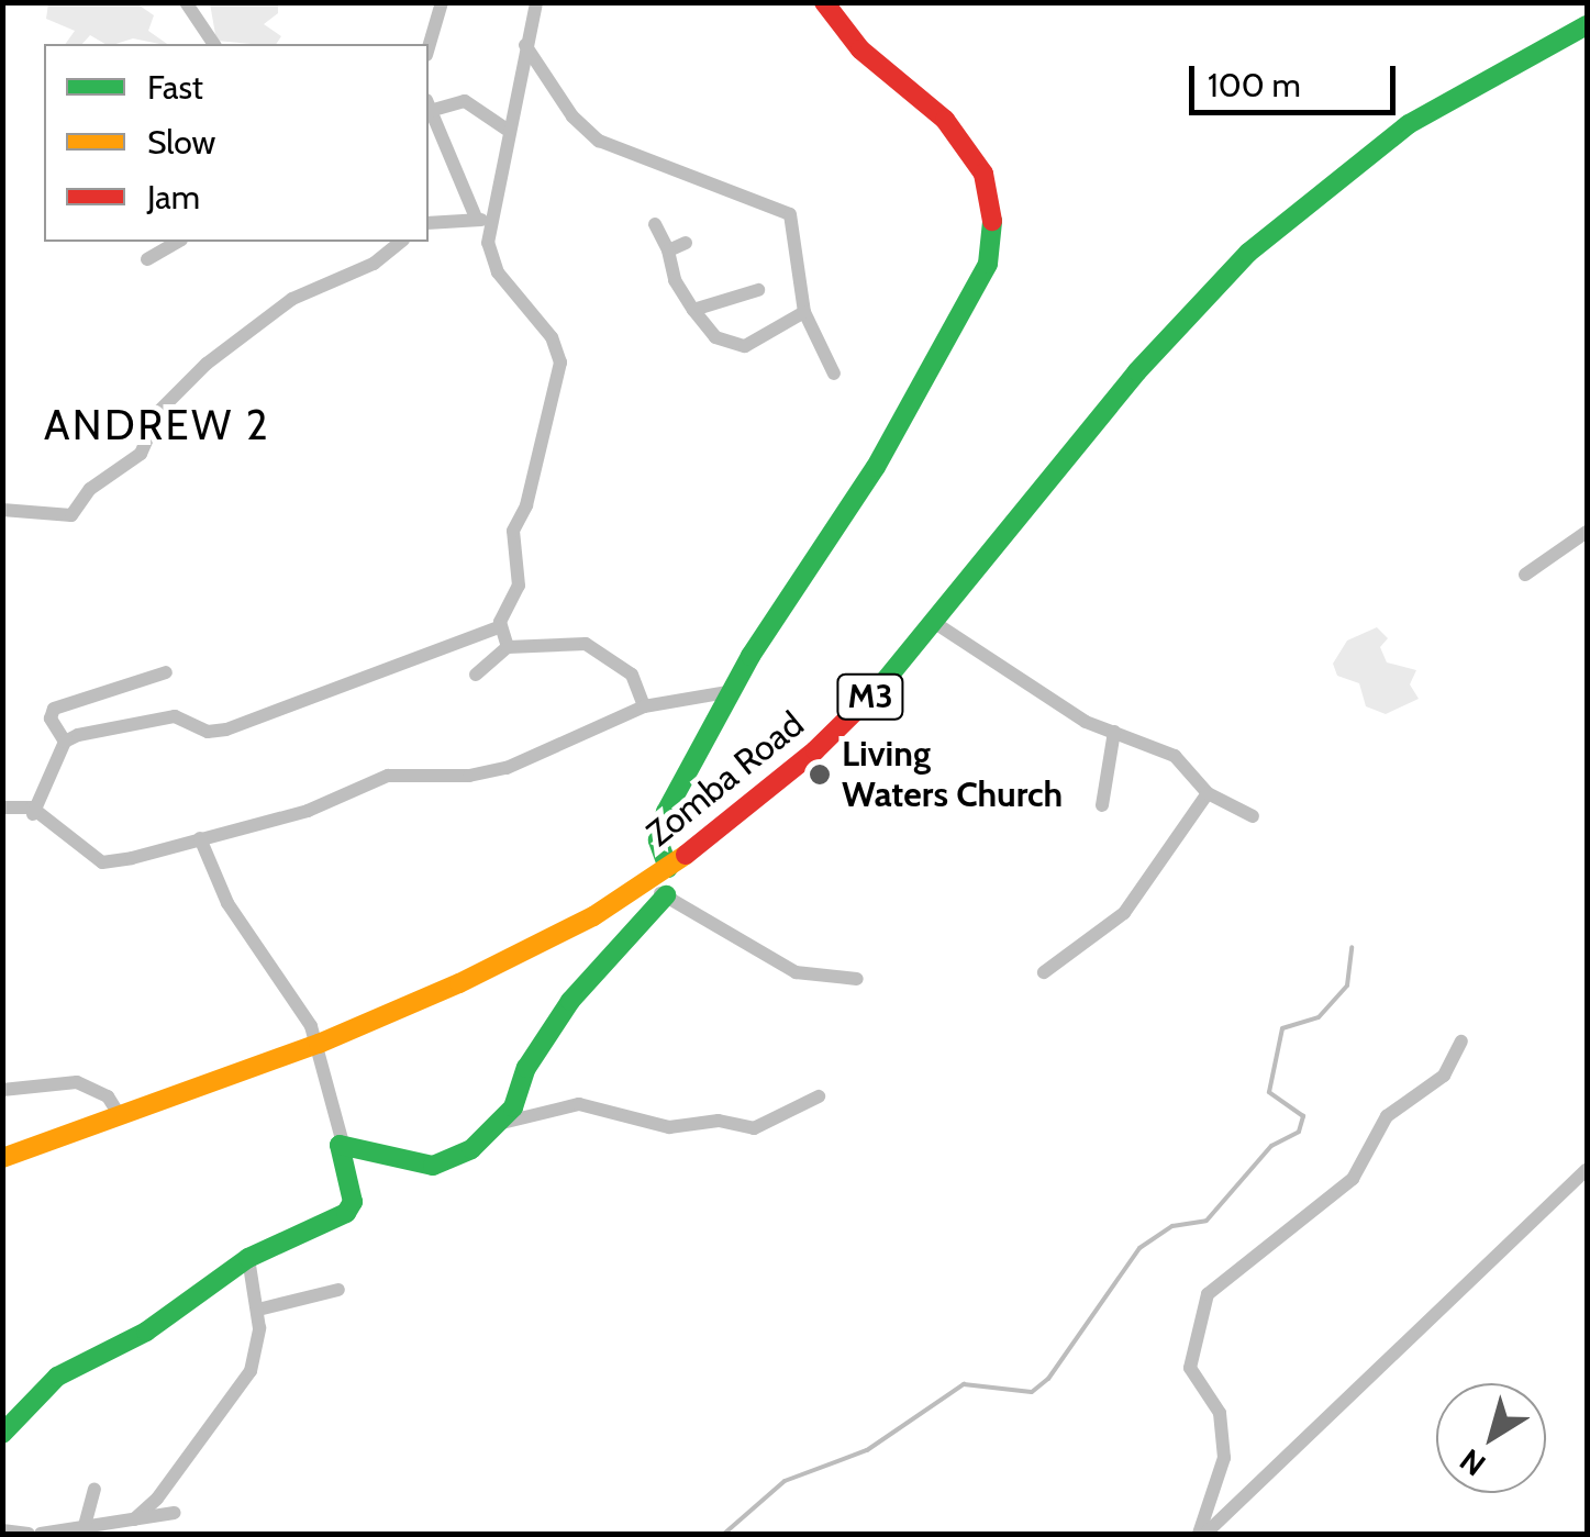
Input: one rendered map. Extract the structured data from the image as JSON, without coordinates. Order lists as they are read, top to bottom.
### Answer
{
  "streets": {
    "main road": ["M3", "Zomba Road"]
  },
  "districts": ["ANDREW 2"],
  "places": ["Living Waters Church"],
  "legend": ["Fast", "Slow", "Jam"],
  "scale_bar": "100 m",
  "north": "bottom left"
}
